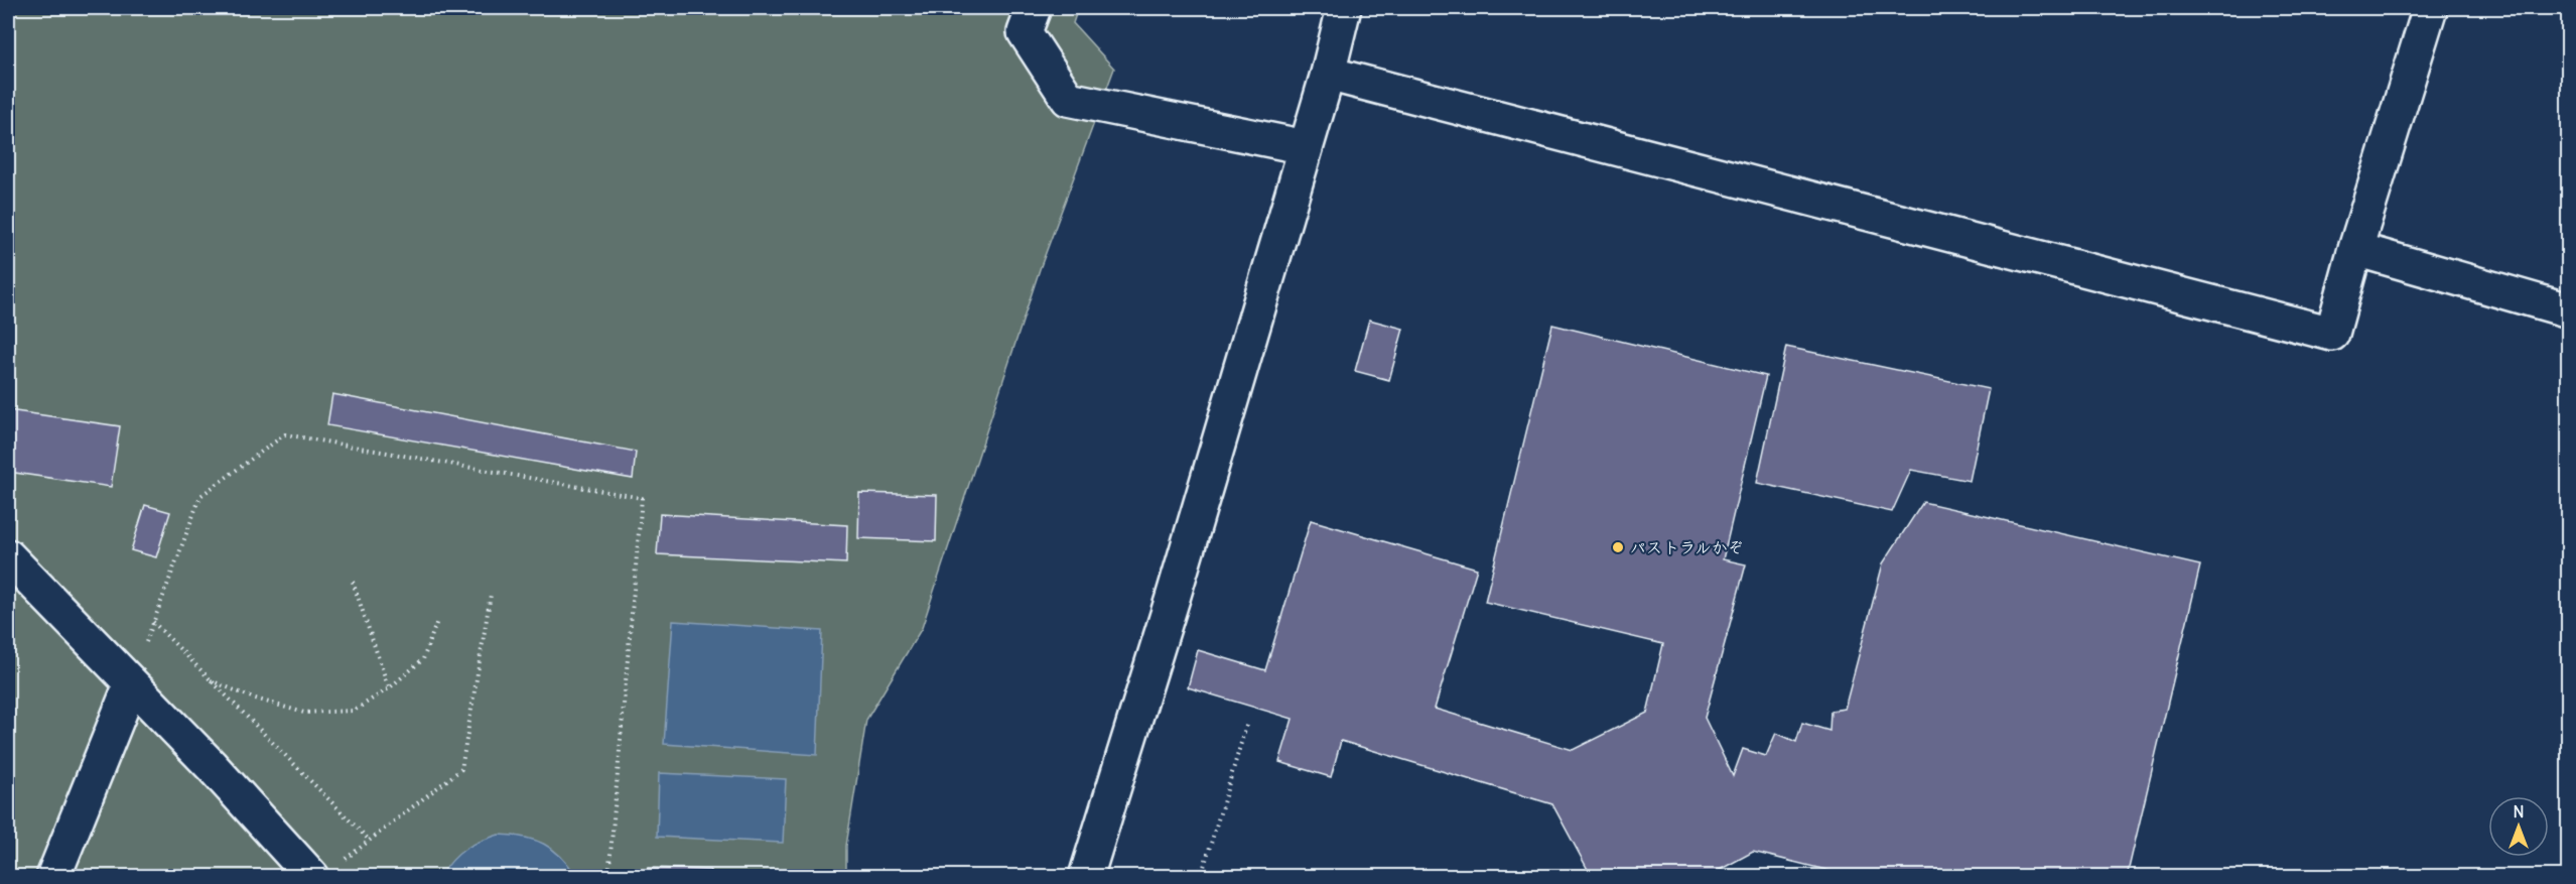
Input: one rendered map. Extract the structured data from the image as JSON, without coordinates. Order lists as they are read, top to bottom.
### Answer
{
  "places": ["パストラルかぞ"],
  "north": "top"
}
